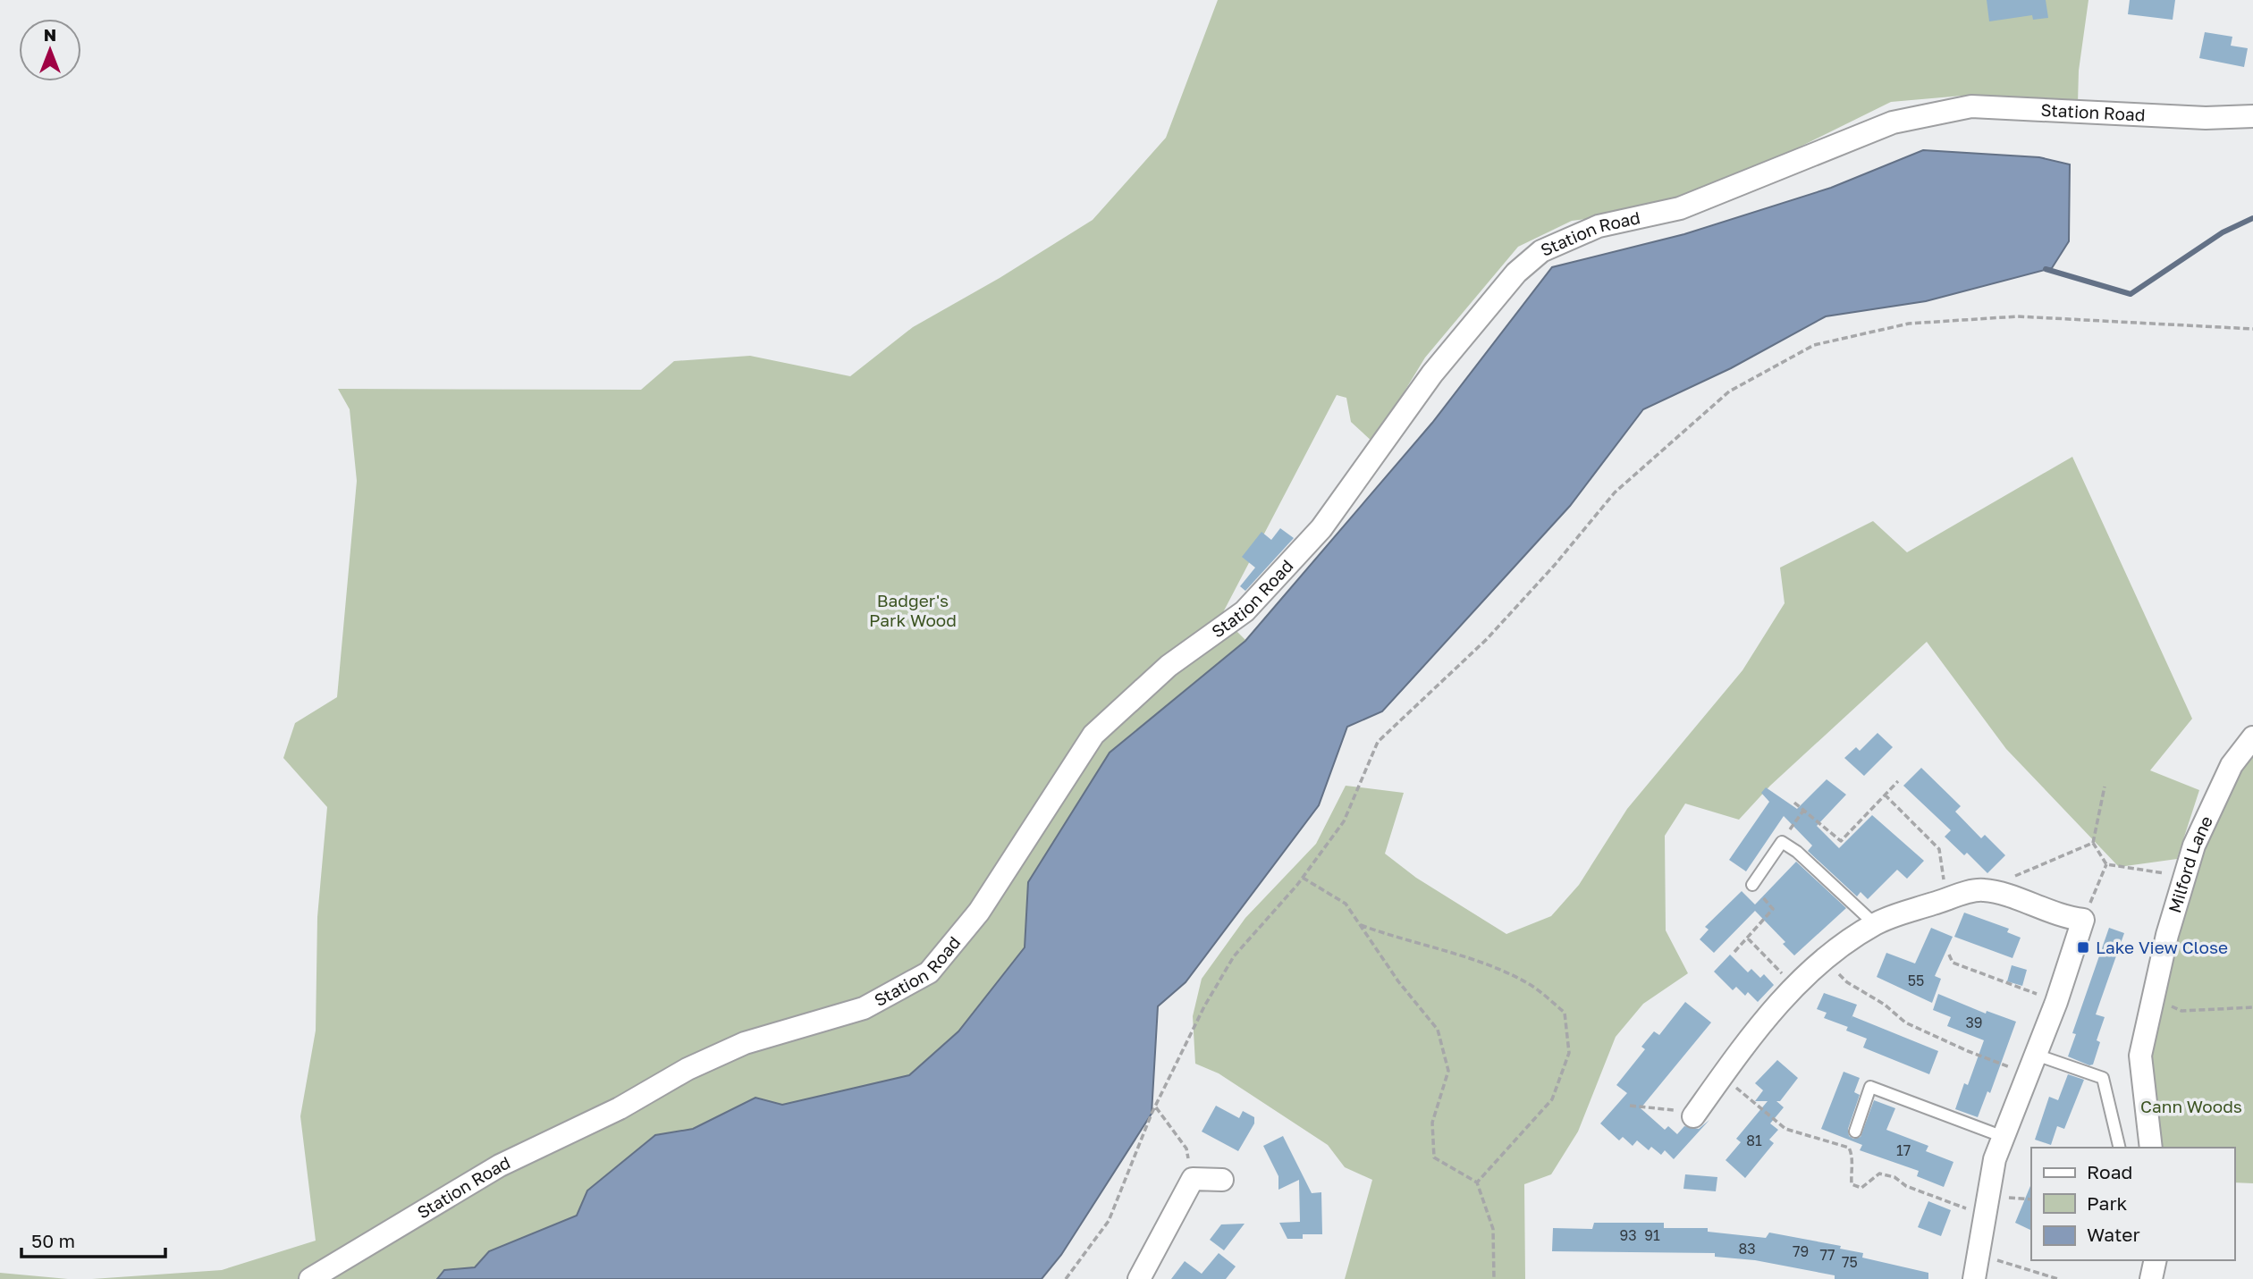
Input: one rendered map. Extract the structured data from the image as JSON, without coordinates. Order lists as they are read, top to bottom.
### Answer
{
  "streets": {
    "street": ["Station Road", "Milford Lane"]
  },
  "parks": ["Badger's Park Wood", "Cann Woods"],
  "places": {
    "transit": ["Lake View Close"]
  },
  "house_numbers": [
    "55",
    "39",
    "81",
    "17",
    "93",
    "91",
    "83",
    "79",
    "77",
    "75"
  ],
  "legend": ["Road", "Park", "Water"],
  "scale_bar": "50 m",
  "north": "top"
}
